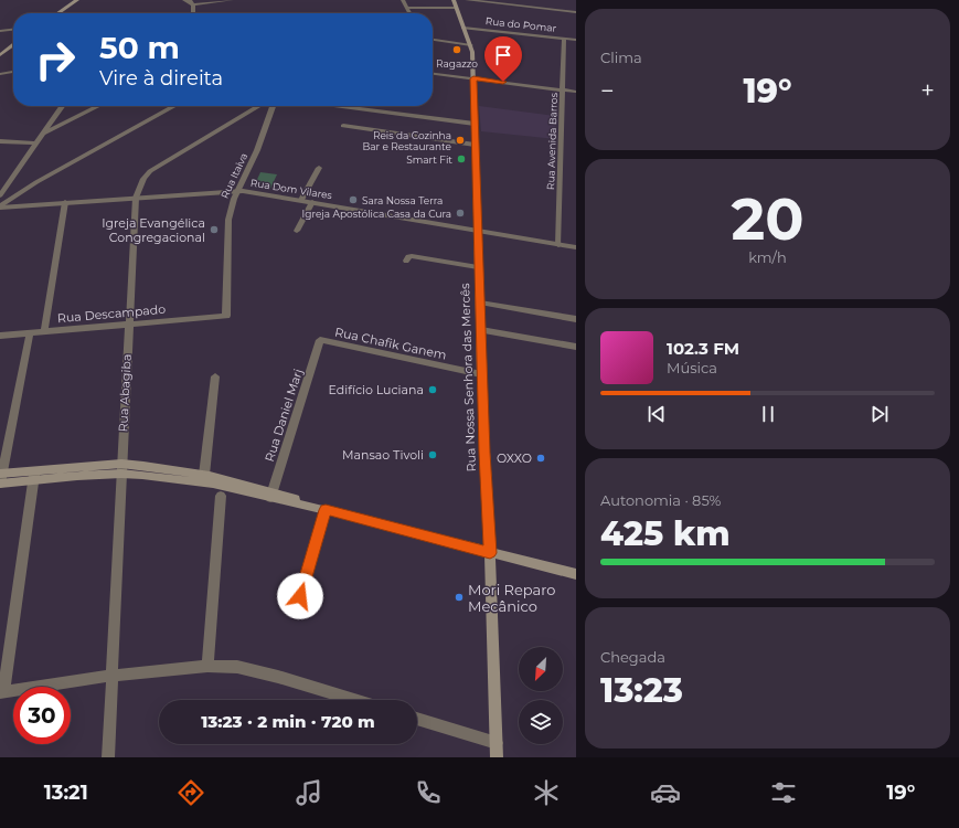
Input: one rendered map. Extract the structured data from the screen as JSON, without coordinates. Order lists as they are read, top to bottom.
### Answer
{
  "streets": {
    "main road": ["Rua Nossa Senhora das Mercês"],
    "street": [
      "Rua do Pomar",
      "Rua Avenida Barros",
      "Rua Itaiva",
      "Rua Dom Vilares",
      "Rua Descampado",
      "Rua Chafik Ganem",
      "Rua Abagiba",
      "Rua Daniel Marj"
    ]
  },
  "crossings": [
    ["Rua do Pomar", "Rua Avenida Barros"],
    ["Rua do Pomar", "Rua Nossa Senhora das Mercês"],
    ["Rua Avenida Barros", "Rua Dom Vilares"],
    ["Rua Itaiva", "Rua Dom Vilares"],
    ["Rua Itaiva", "Rua Descampado"],
    ["Rua Dom Vilares", "Rua Nossa Senhora das Mercês"],
    ["Rua Dom Vilares", "Rua Abagiba"],
    ["Rua Descampado", "Rua Abagiba"],
    ["Rua Chafik Ganem", "Rua Nossa Senhora das Mercês"],
    ["Rua Chafik Ganem", "Rua Daniel Marj"]
  ],
  "places": [
    "Ragazzo",
    "Reis da Cozinha Bar e Restaurante",
    "Smart Fit",
    "Sara Nossa Terra",
    "Igreja Apostólica Casa da Cura",
    "Igreja Evangélica Congregacional",
    "Edifício Luciana",
    "Mansao Tivoli",
    "OXXO",
    "Mori Reparo Mecânico"
  ],
  "north": "bottom left",
  "page": {
    "tile": [
      "Clima",
      ["20", "km/h"],
      ["Autonomia · 85%", "425 km"],
      ["Chegada", "13:23"]
    ],
    "turn": ["50 m", "Vire à direita"],
    "heat": ["−", "19°", "+"],
    "song": ["102.3 FM", "Música"],
    "limit": "30",
    "trip": "13:23 · 2 min · 720 m",
    "tabs": ["13:21", "19°"]
  }
}
